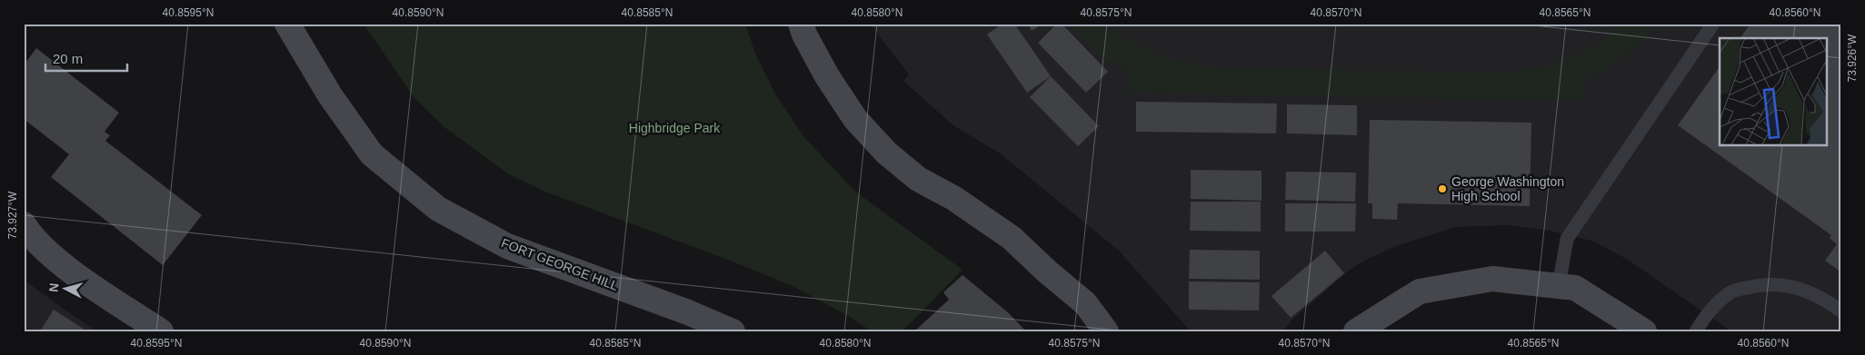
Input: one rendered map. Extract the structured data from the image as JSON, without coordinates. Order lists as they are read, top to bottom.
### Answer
{
  "streets": {
    "main road": ["FORT GEORGE HILL"]
  },
  "parks": ["Highbridge Park"],
  "places": ["George Washington High School"],
  "scale_bar": "20 m",
  "north": "left",
  "coordinates": [
    "40.8595°N",
    "40.8590°N",
    "40.8585°N",
    "40.8580°N",
    "40.8575°N",
    "40.8570°N",
    "40.8565°N",
    "40.8560°N",
    "73.926°W",
    "73.927°W"
  ]
}
